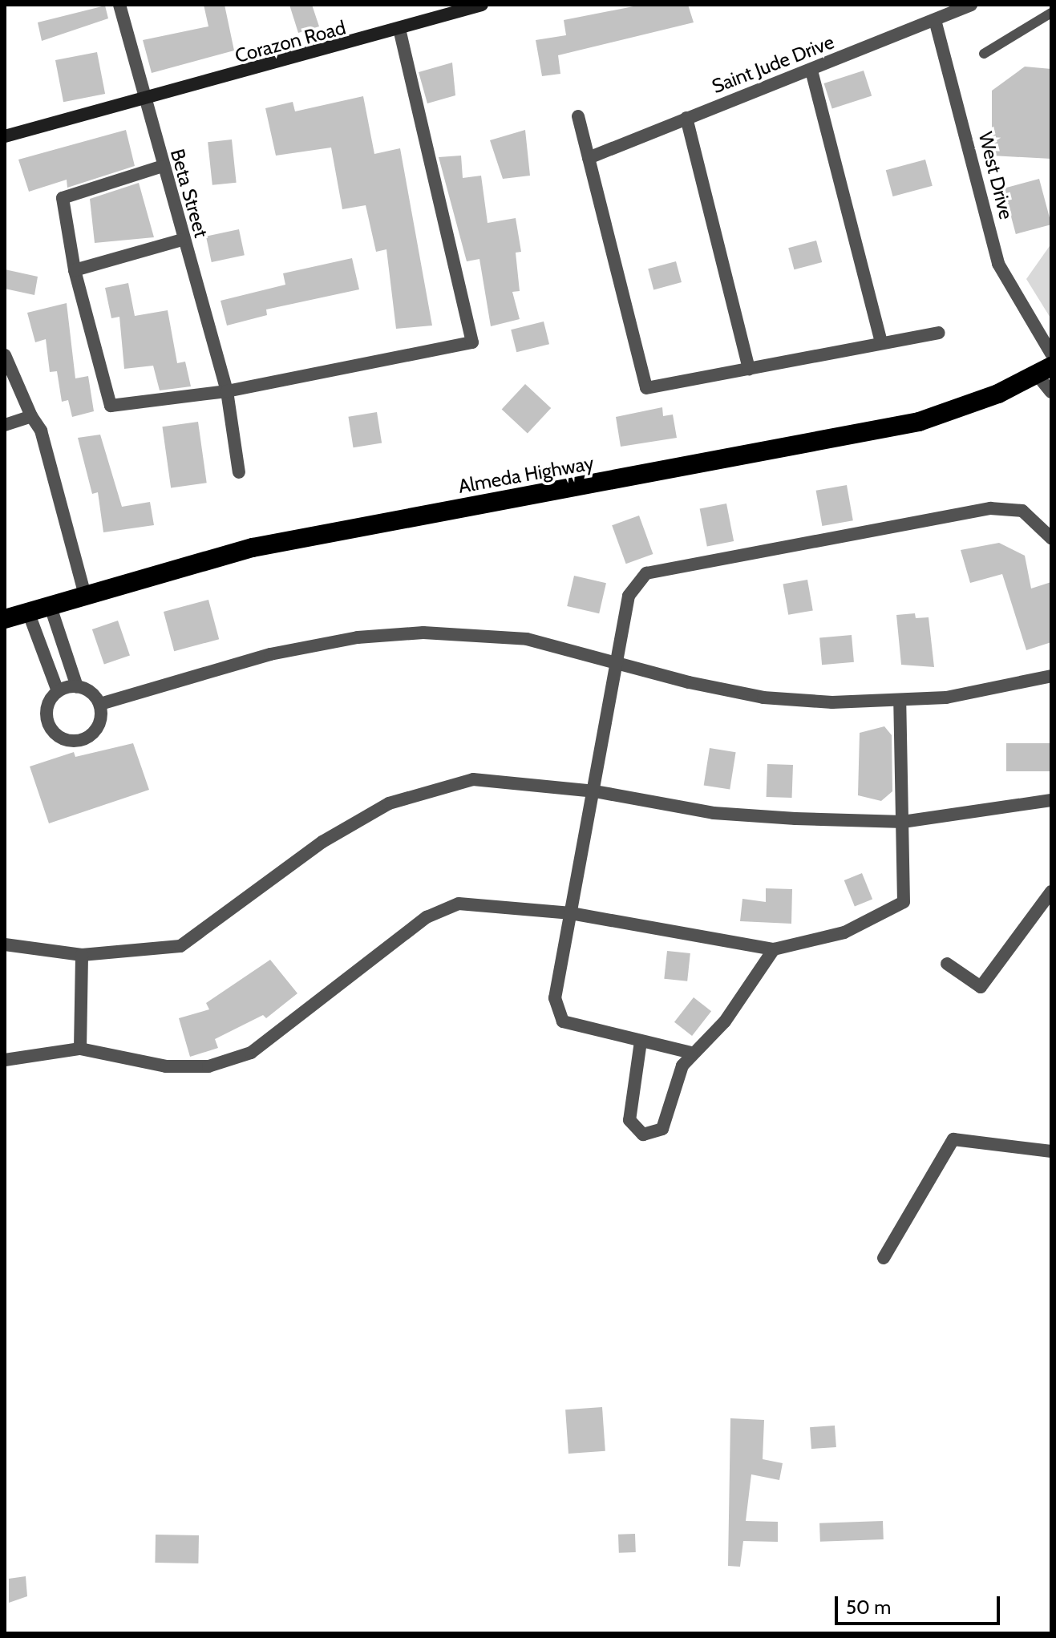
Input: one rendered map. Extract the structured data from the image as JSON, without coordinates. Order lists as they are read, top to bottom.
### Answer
{
  "streets": {
    "highway": ["Almeda Highway"],
    "street": [
      "Corazon Road",
      "Saint Jude Drive",
      "West Drive",
      "Beta Street"
    ]
  },
  "crossings": [
    ["Corazon Road", "Beta Street"],
    ["Saint Jude Drive", "West Drive"]
  ],
  "scale_bar": "50 m"
}
